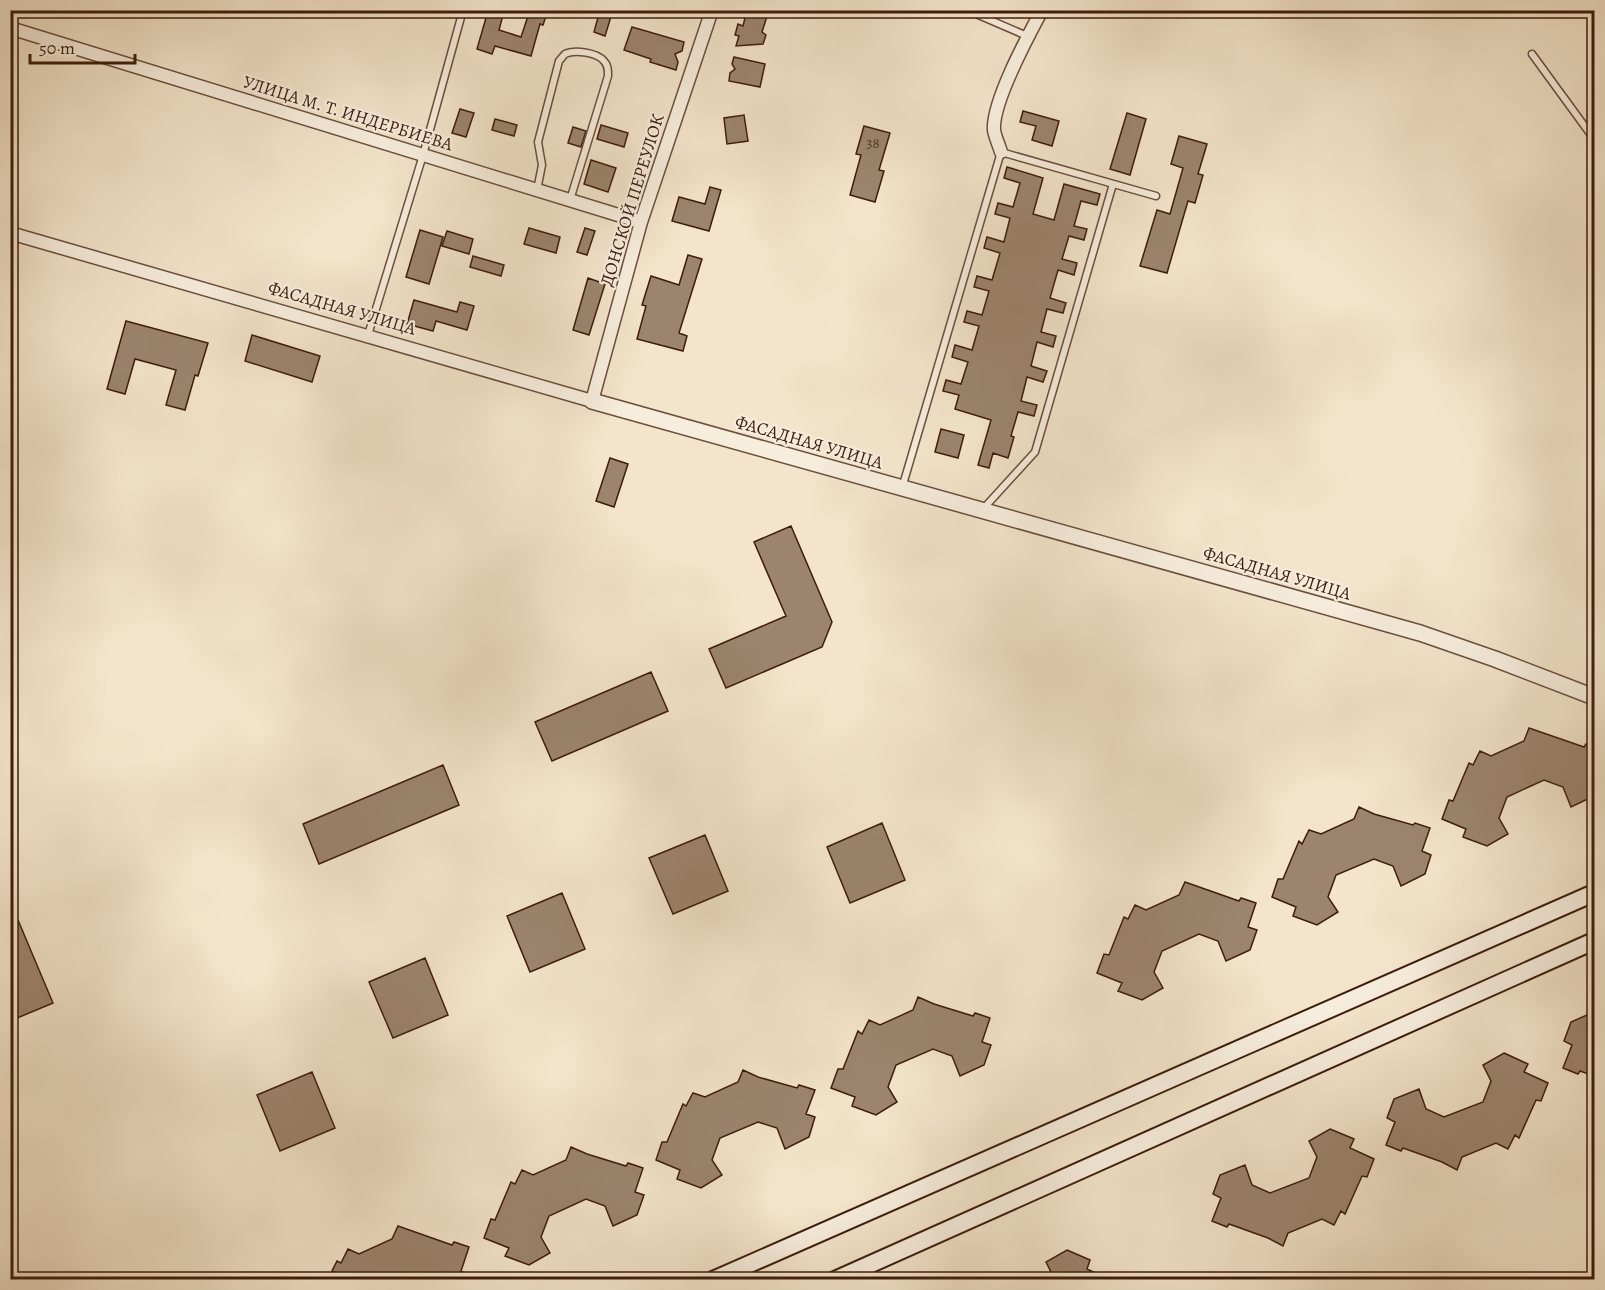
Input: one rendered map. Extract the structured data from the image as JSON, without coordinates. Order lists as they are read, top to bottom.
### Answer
{
  "streets": {
    "street": ["УЛИЦА М. Т. ИНДЕРБИЕВА", "ДОНСКОЙ ПЕРЕУЛОК", "ФАСАДНАЯ УЛИЦА"]
  },
  "crossings": [
    ["УЛИЦА М. Т. ИНДЕРБИЕВА", "ДОНСКОЙ ПЕРЕУЛОК"],
    ["ДОНСКОЙ ПЕРЕУЛОК", "ФАСАДНАЯ УЛИЦА"]
  ],
  "house_numbers": ["38"],
  "scale_bar": "50 m"
}
